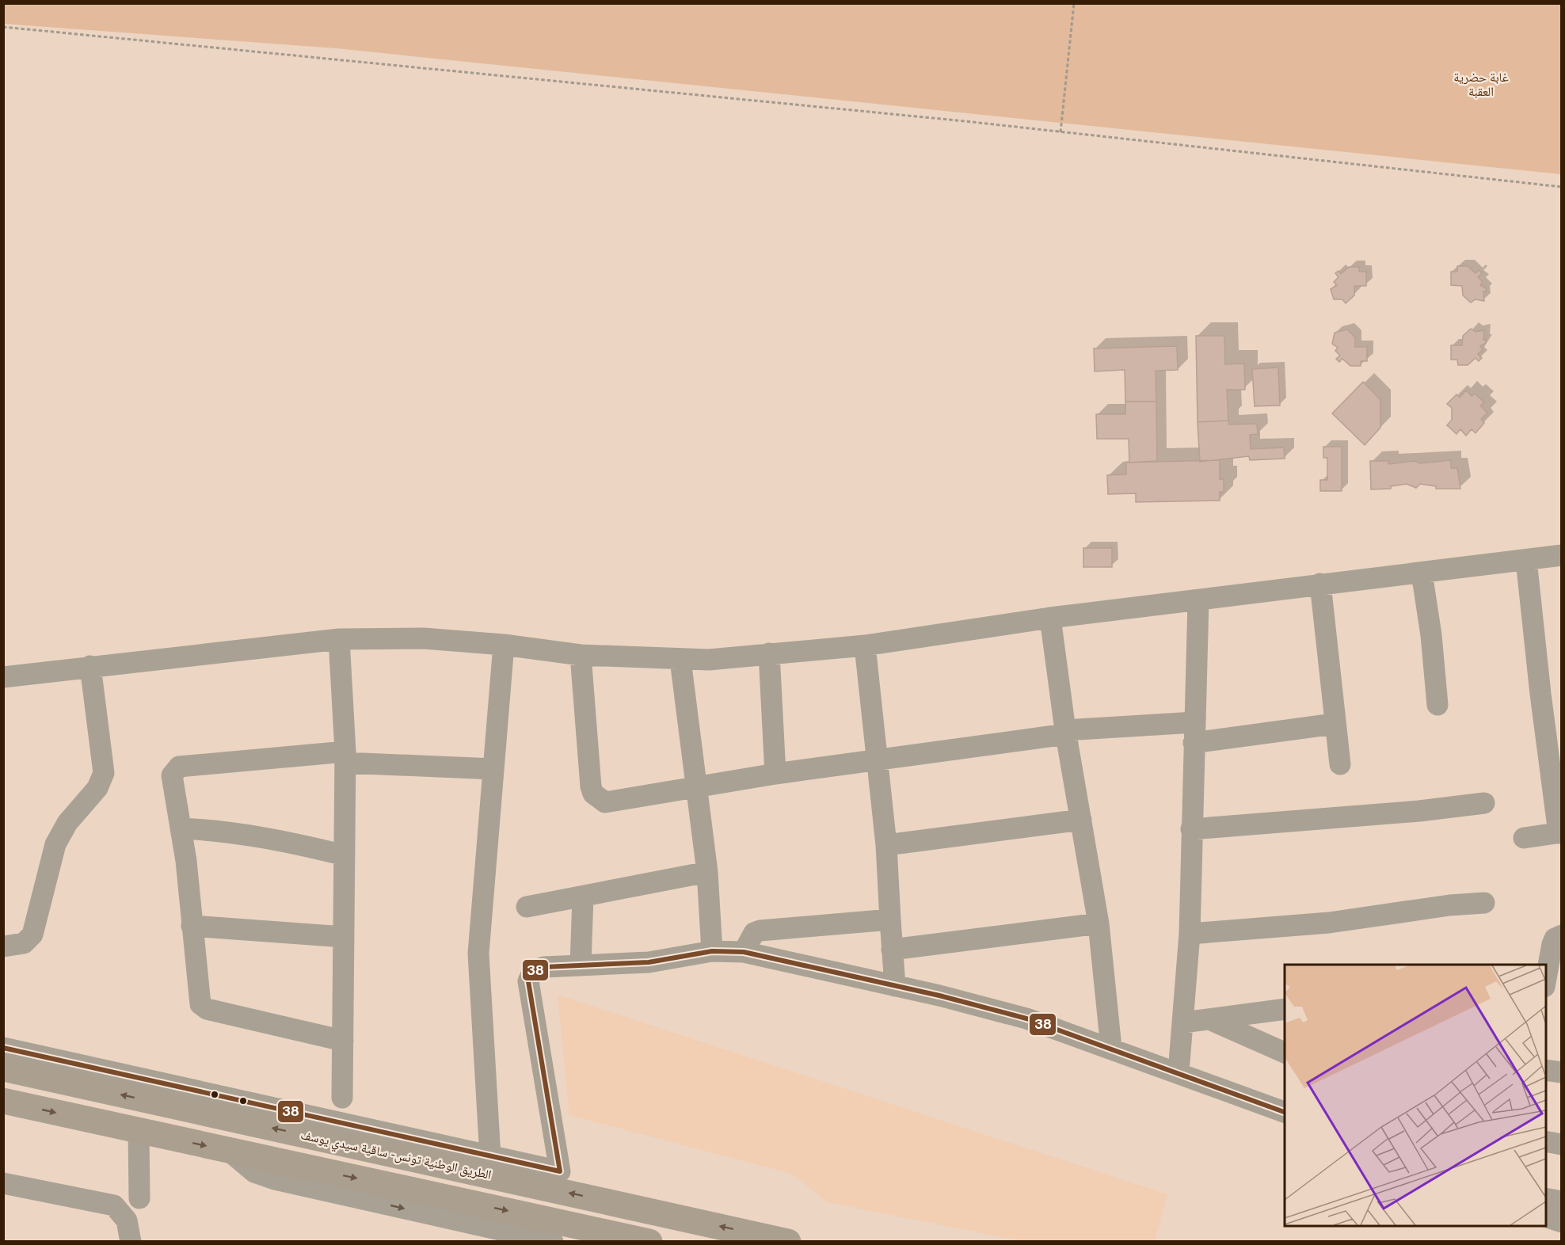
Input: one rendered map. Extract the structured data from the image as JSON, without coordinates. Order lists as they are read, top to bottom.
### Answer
{
  "streets": {
    "highway": ["الطريق الوطنية تونس - ساقية سيدي يوسف"]
  },
  "parks": ["غابة حضرية العقبة"],
  "lines": ["transit line 38"]
}
